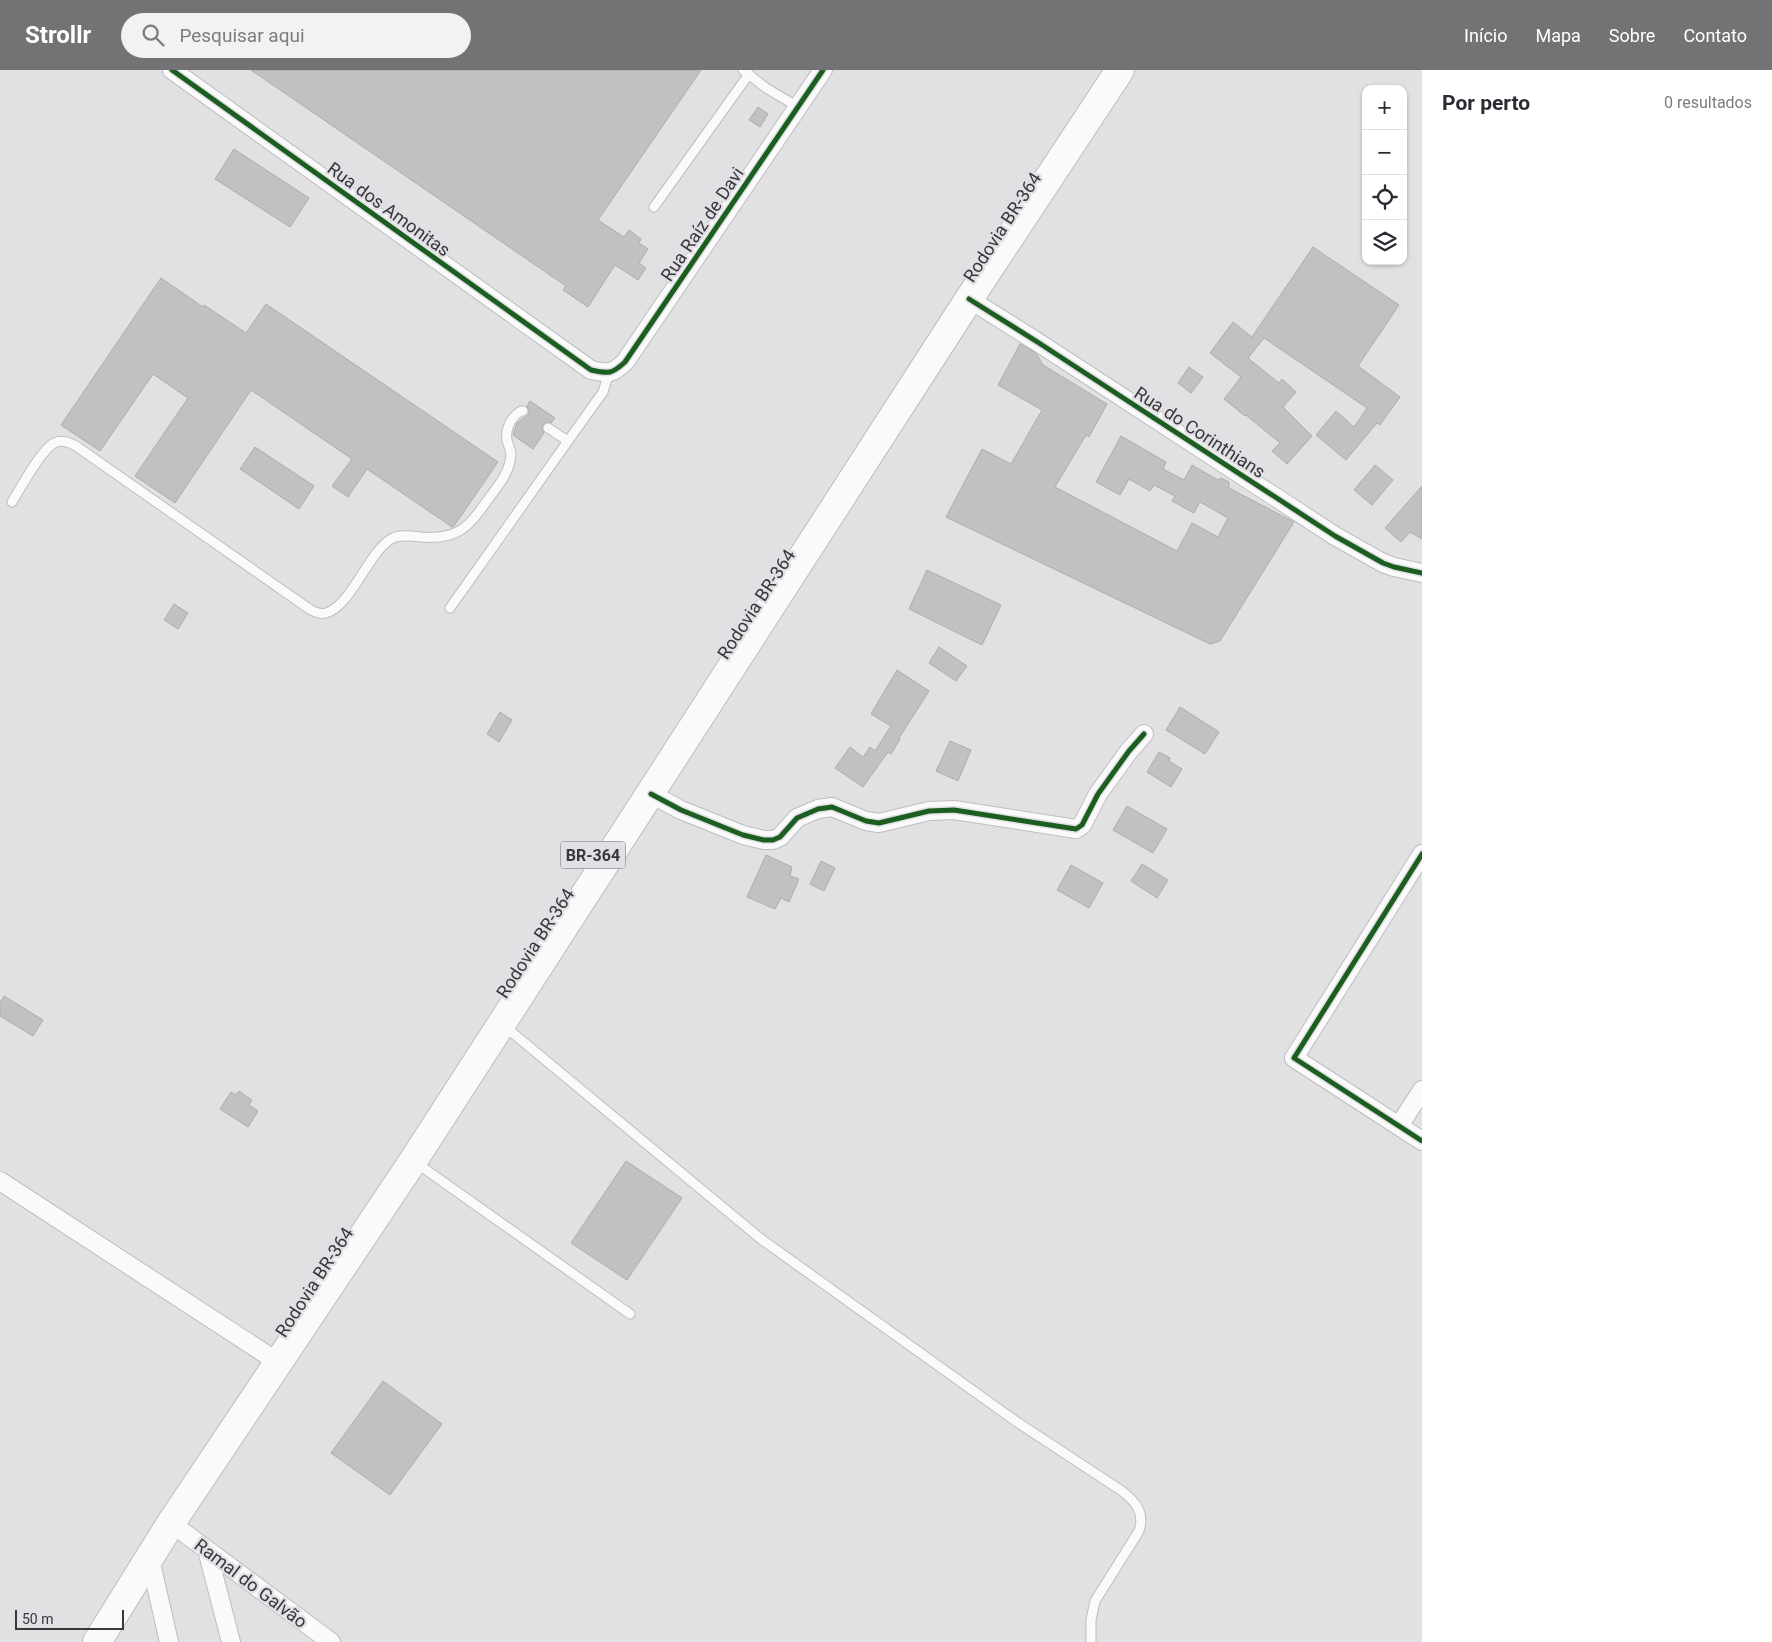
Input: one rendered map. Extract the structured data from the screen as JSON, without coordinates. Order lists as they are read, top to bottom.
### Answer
{
  "streets": {
    "highway": ["Rodovia BR-364", "BR-364"],
    "street": [
      "Rua dos Amonitas",
      "Rua Raíz de Davi",
      "Rua do Corinthians",
      "Ramal do Galvão"
    ]
  },
  "crossings": [
    ["Rua dos Amonitas", "Rua Raíz de Davi"],
    ["Rua do Corinthians", "BR-364"],
    ["BR-364", "Ramal do Galvão"]
  ],
  "scale_bar": "50 m",
  "page": {
    "header": "Strollr",
    "search": "Pesquisar aqui",
    "nav": [
      "Início",
      "Mapa",
      "Sobre",
      "Contato"
    ],
    "heading": ["Por perto", "0 resultados"],
    "map_buttons": ["+", "−"],
    "scale": "50 m"
  }
}
